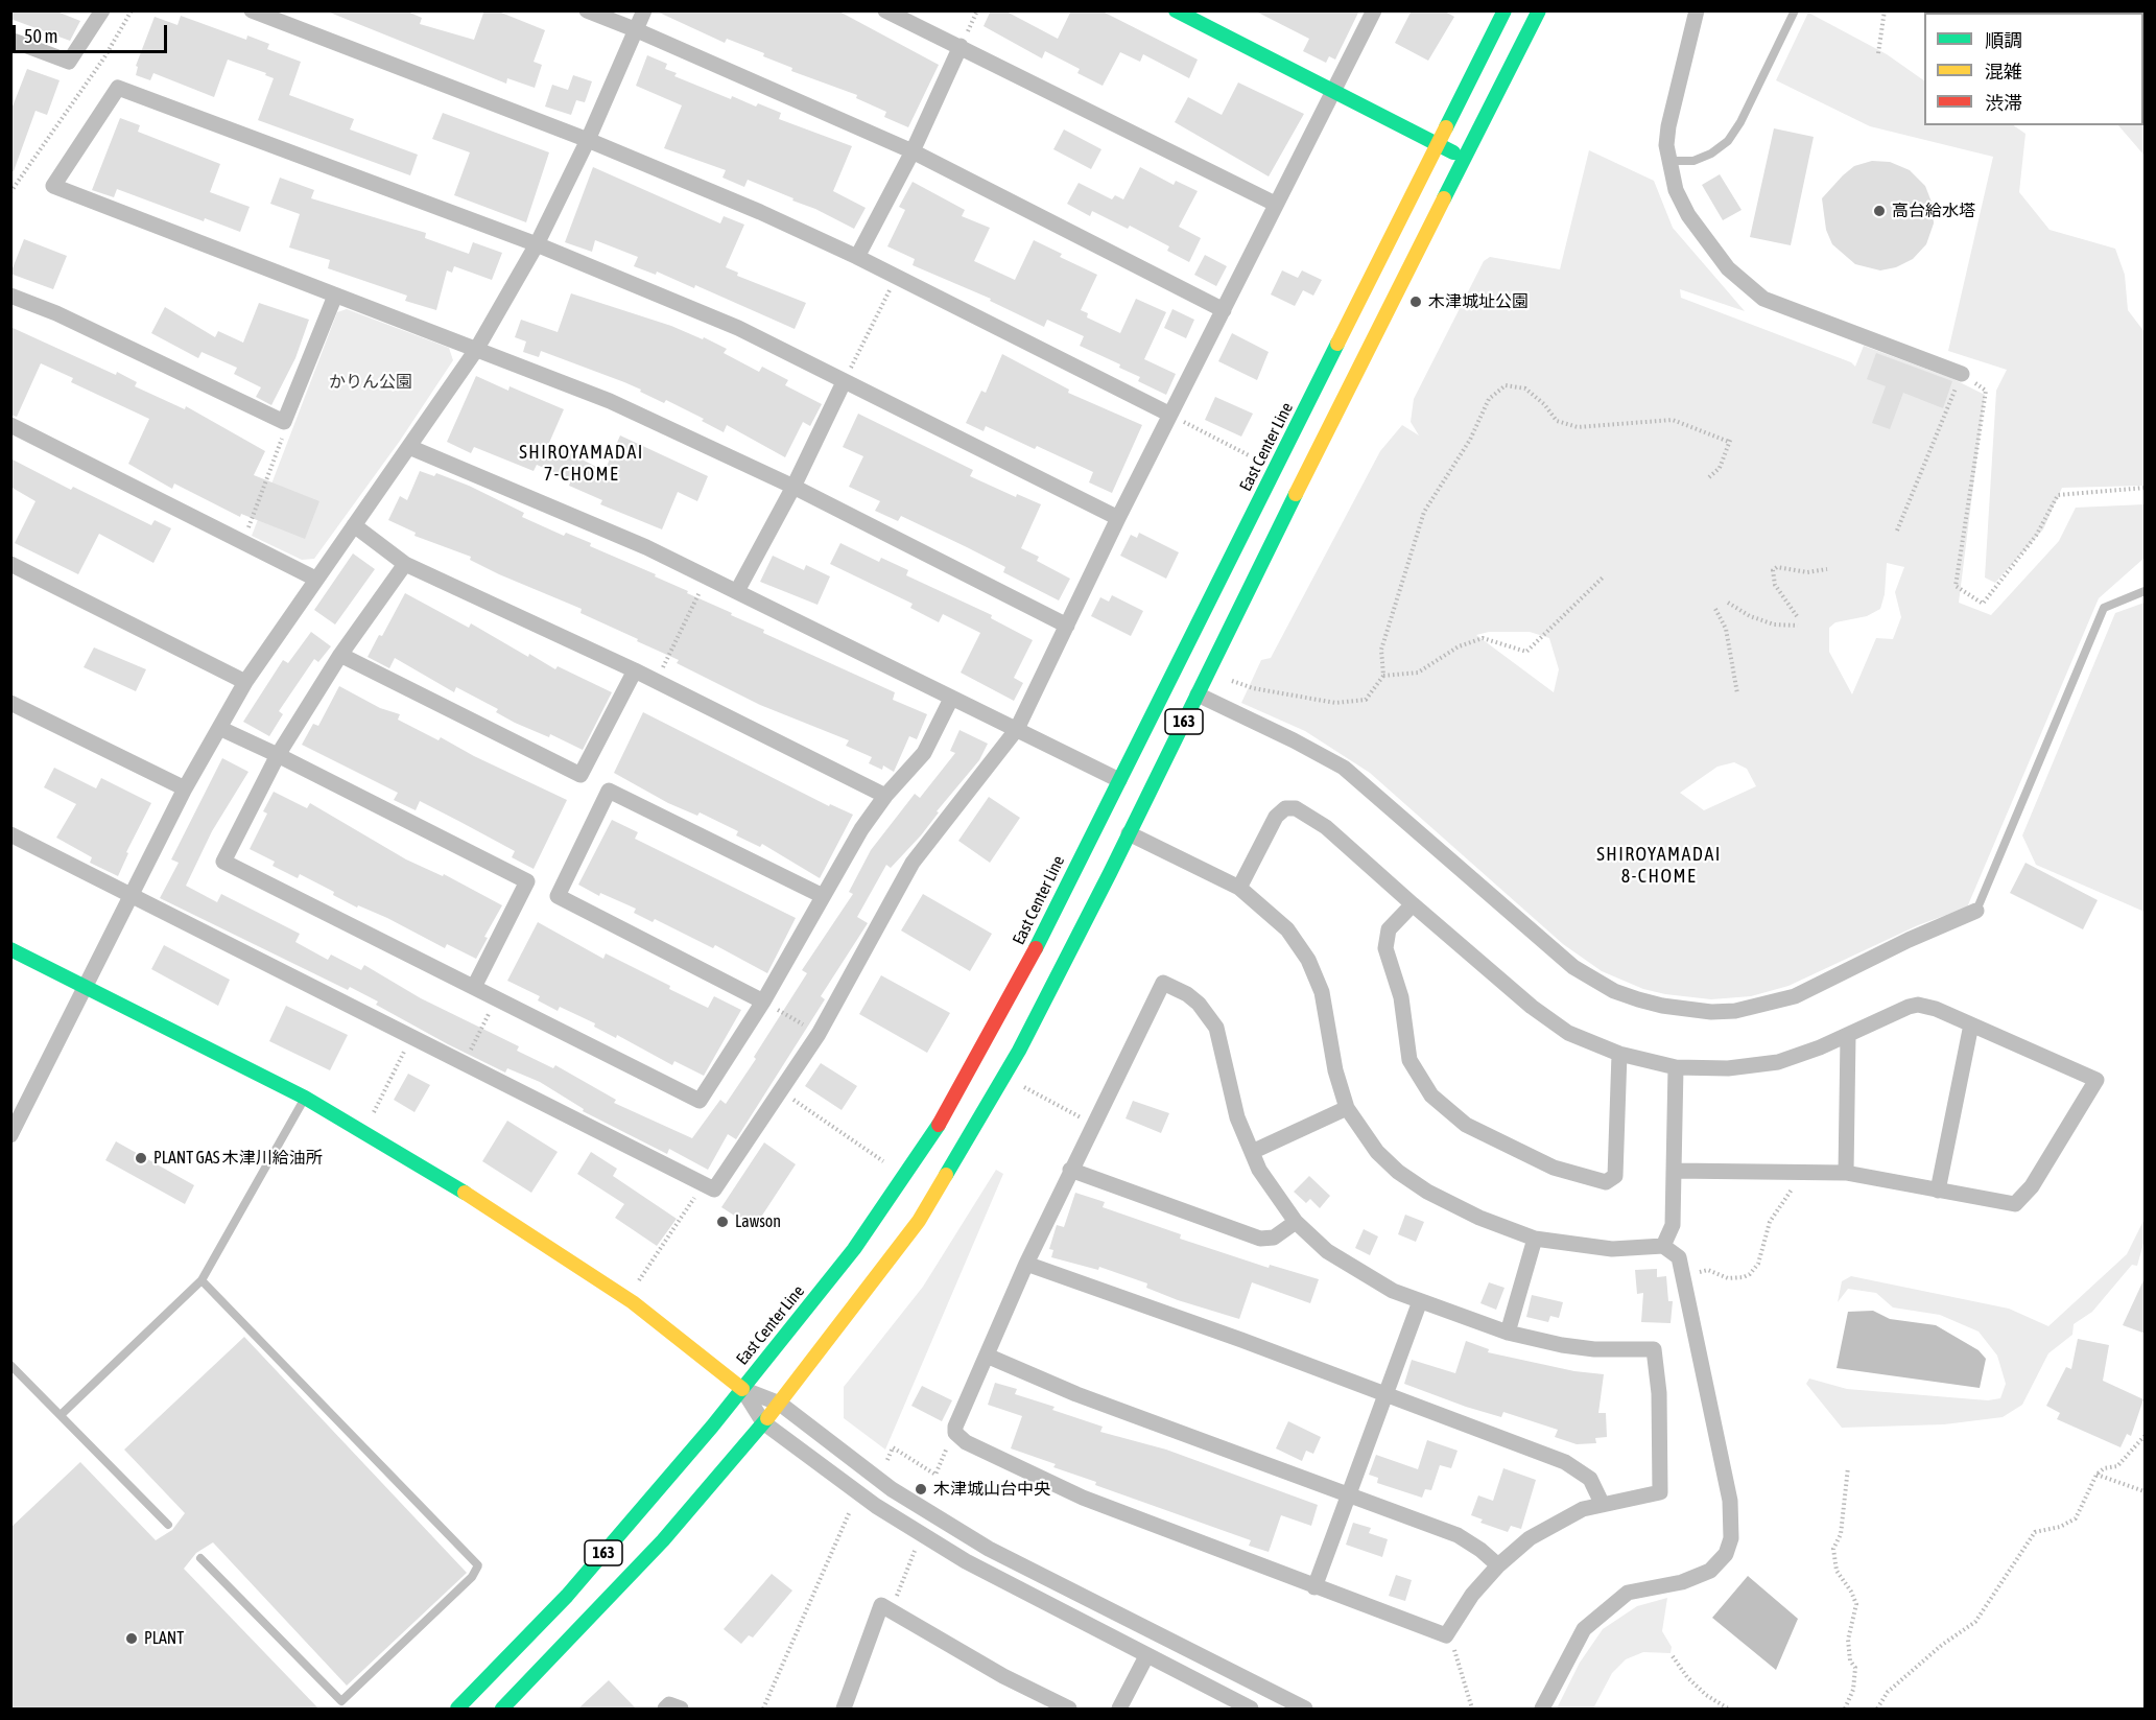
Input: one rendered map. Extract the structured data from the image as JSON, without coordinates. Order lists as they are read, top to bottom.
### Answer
{
  "streets": {
    "main road": ["East Center Line", "163"]
  },
  "districts": ["SHIROYAMADAI 7-CHOME", "SHIROYAMADAI 8-CHOME"],
  "parks": ["かりん公園"],
  "places": [
    "高台給水塔",
    "木津城址公園",
    "PLANT GAS 木津川給油所",
    "Lawson",
    "木津城山台中央",
    "PLANT"
  ],
  "legend": ["順調", "混雑", "渋滞"],
  "scale_bar": "50 m"
}
